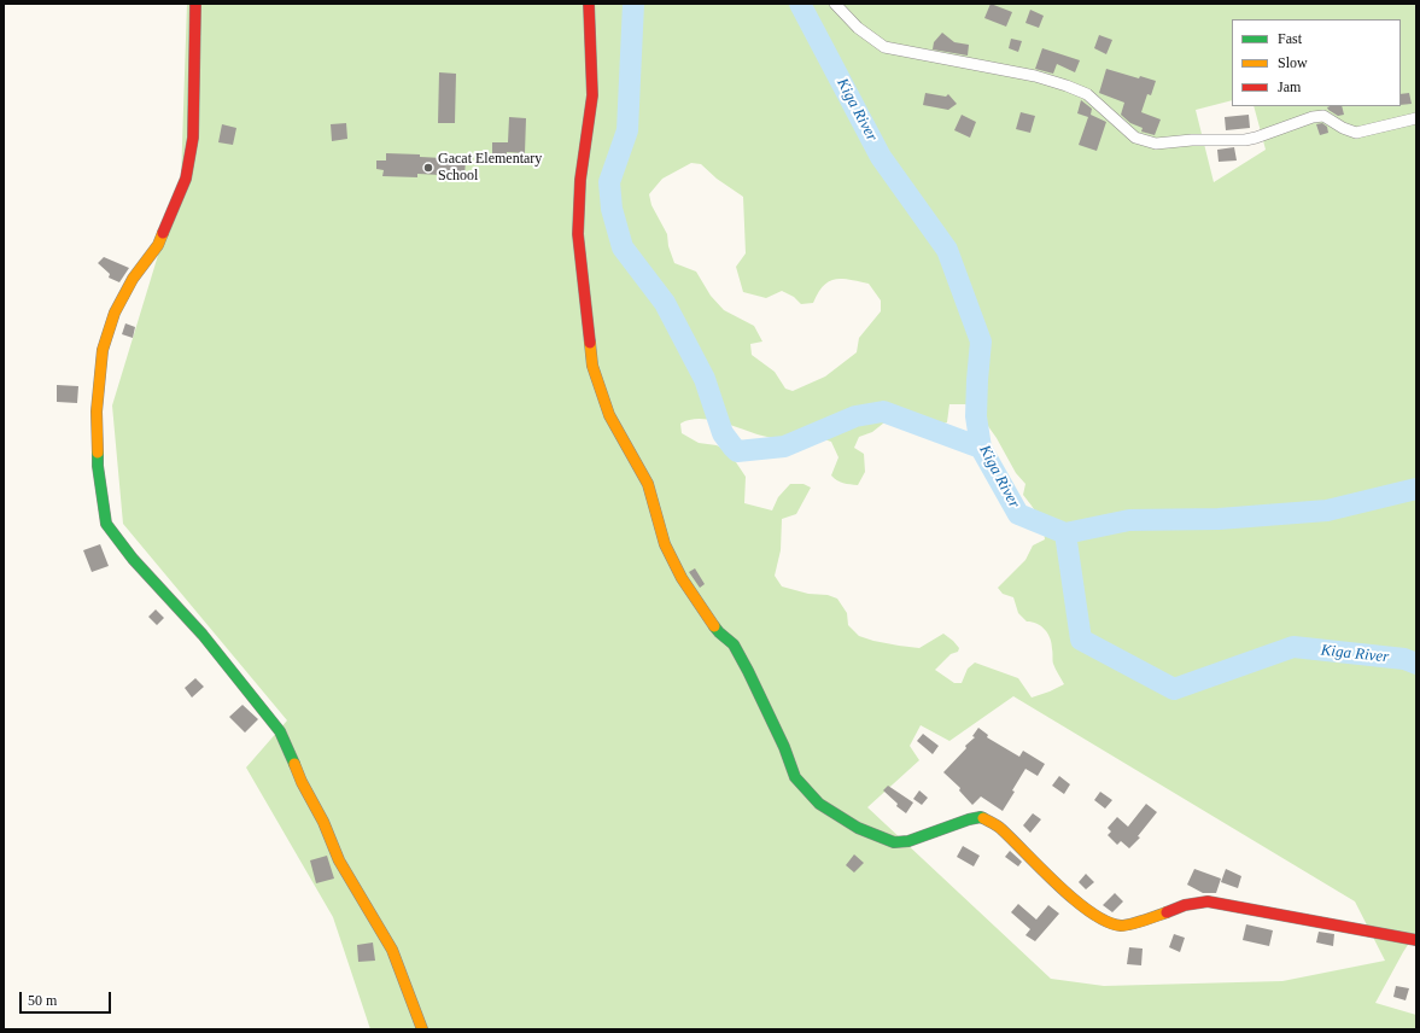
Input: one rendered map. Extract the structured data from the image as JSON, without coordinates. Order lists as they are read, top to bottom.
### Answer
{
  "water": ["Kiga River"],
  "places": ["Gacat Elementary School"],
  "legend": ["Fast", "Slow", "Jam"],
  "scale_bar": "50 m"
}
